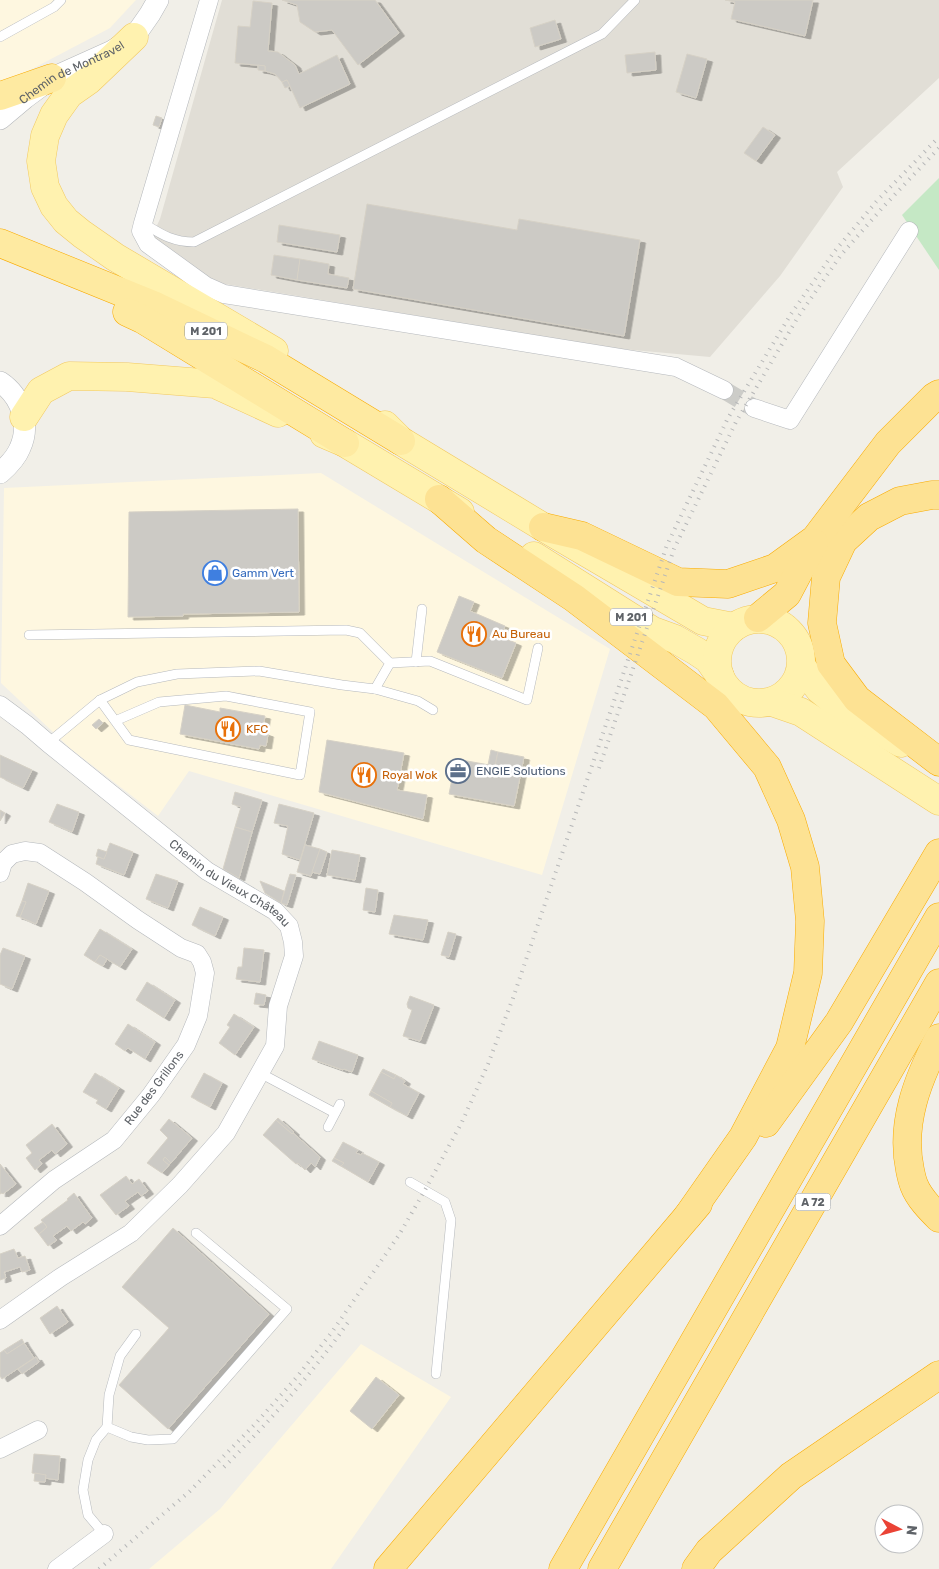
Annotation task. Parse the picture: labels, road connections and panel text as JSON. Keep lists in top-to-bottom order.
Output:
{
  "streets": {
    "highway": ["M 201", "A 72"],
    "street": ["Chemin de Montravel", "Chemin du Vieux Château", "Rue des Grillons"]
  },
  "places": {
    "shop": ["Gamm Vert"],
    "restaurant": ["Au Bureau", "KFC", "Royal Wok"],
    "office": ["ENGIE Solutions"]
  },
  "north": "right"
}
